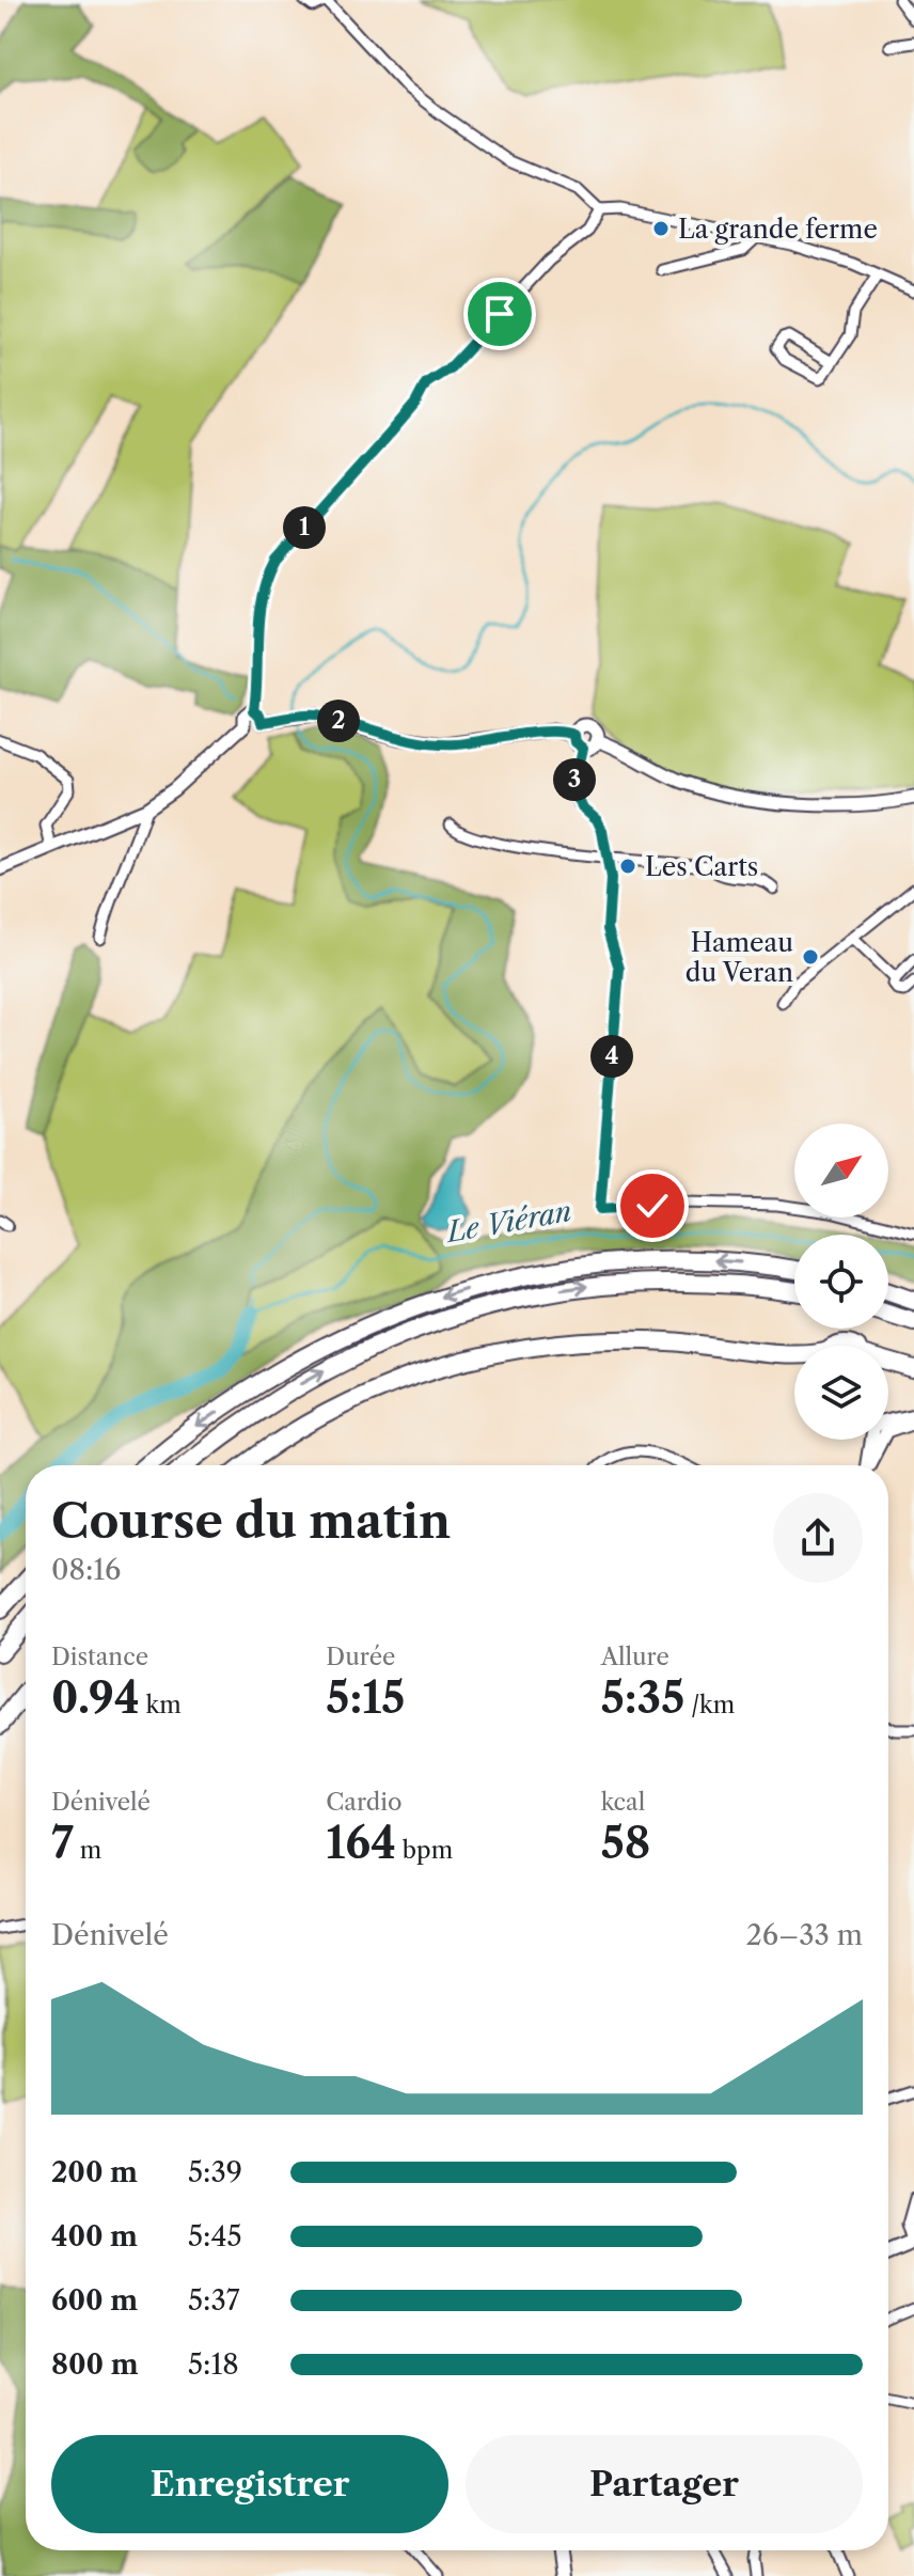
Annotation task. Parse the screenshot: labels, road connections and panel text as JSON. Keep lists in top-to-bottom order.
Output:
{
  "water": ["Le Viéran"],
  "places": ["La grande ferme", "Les Carts", "Hameau du Veran"],
  "north": "top right",
  "page": {
    "pins": [
      "1",
      "2",
      "3",
      "4"
    ],
    "heading": ["Course du matin", "08:16"],
    "stats": [
      ["Distance", "0.94 km"],
      ["Durée", "5:15"],
      ["Allure", "5:35 /km"],
      ["Dénivelé", "7 m"],
      ["Cardio", "164 bpm"],
      ["kcal", "58"]
    ],
    "chart": ["Dénivelé", "26–33 m"],
    "list": [
      {
        "name": "200 m",
        "note": "5:39"
      },
      {
        "name": "400 m",
        "note": "5:45"
      },
      {
        "name": "600 m",
        "note": "5:37"
      },
      {
        "name": "800 m",
        "note": "5:18"
      }
    ],
    "buttons": ["Enregistrer", "Partager"]
  }
}
